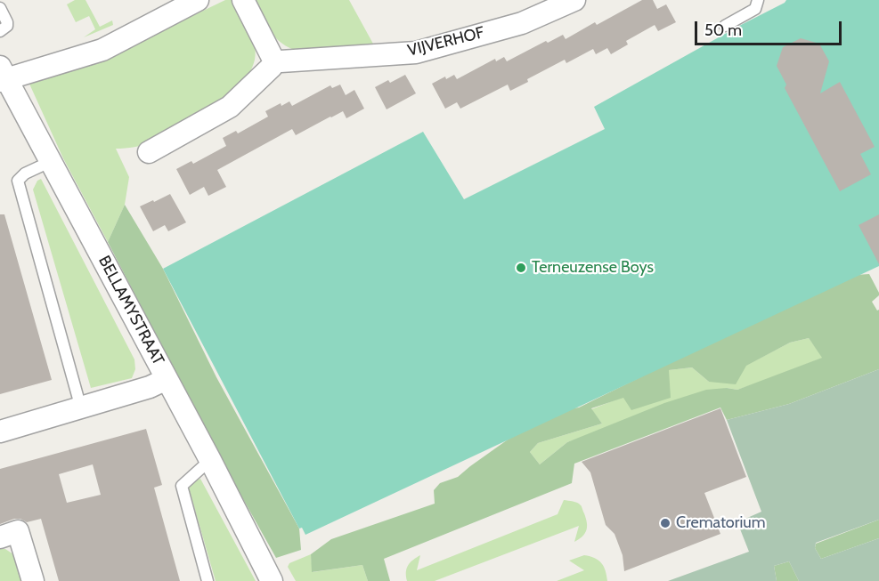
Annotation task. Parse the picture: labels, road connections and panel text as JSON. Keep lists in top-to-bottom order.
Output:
{
  "streets": {
    "street": ["VIJVERHOF", "BELLAMYSTRAAT"]
  },
  "places": ["Terneuzense Boys", "Crematorium"],
  "scale_bar": "50 m"
}
